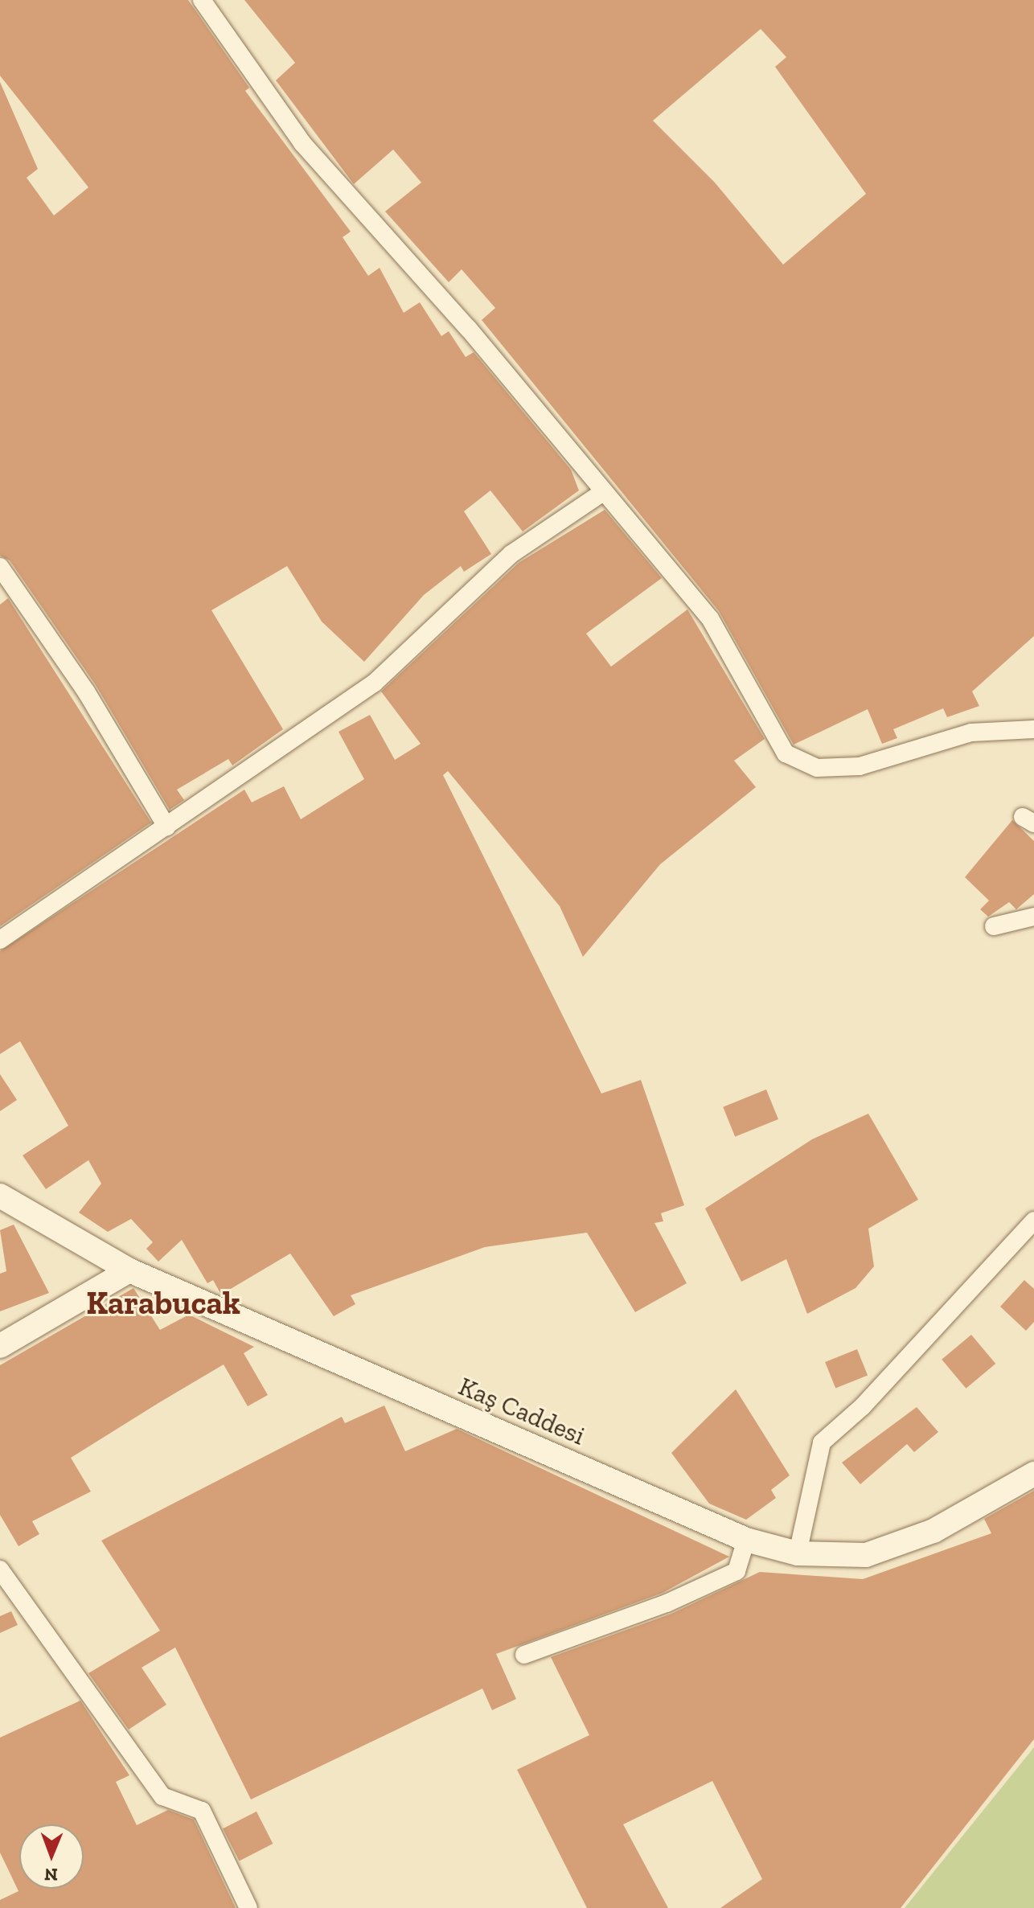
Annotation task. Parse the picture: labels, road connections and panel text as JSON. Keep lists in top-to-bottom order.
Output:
{
  "streets": {
    "street": ["Kaş Caddesi"]
  },
  "districts": ["Karabucak"],
  "north": "bottom"
}
